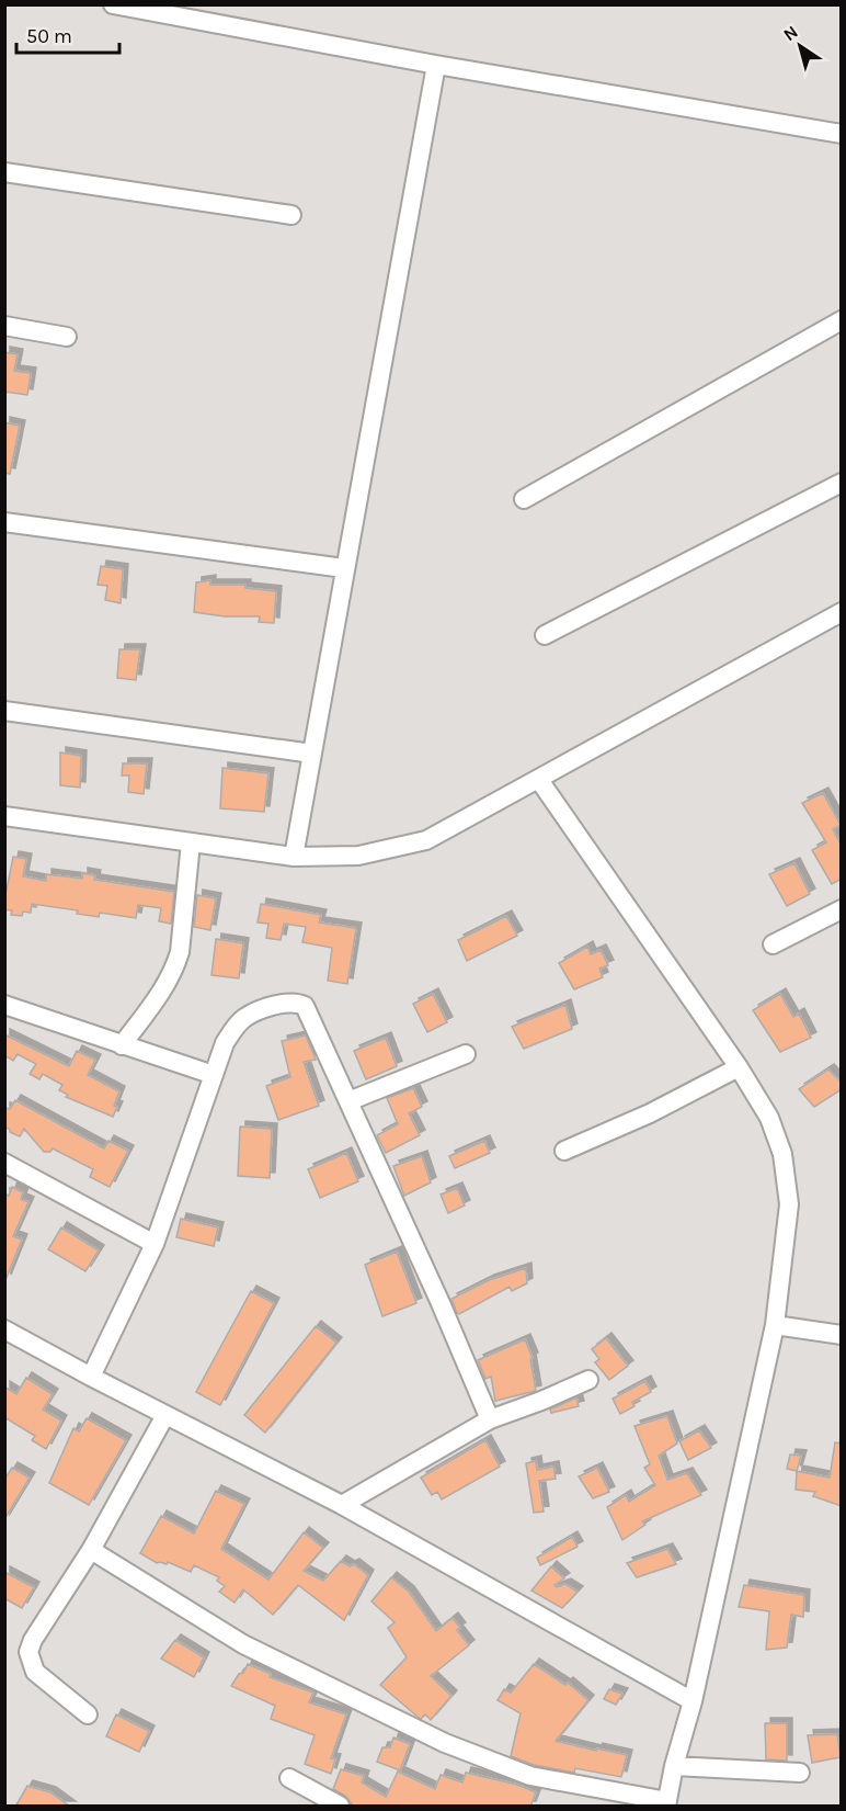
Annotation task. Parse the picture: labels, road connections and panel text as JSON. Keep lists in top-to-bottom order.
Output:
{
  "scale_bar": "50 m",
  "north": "top left"
}
